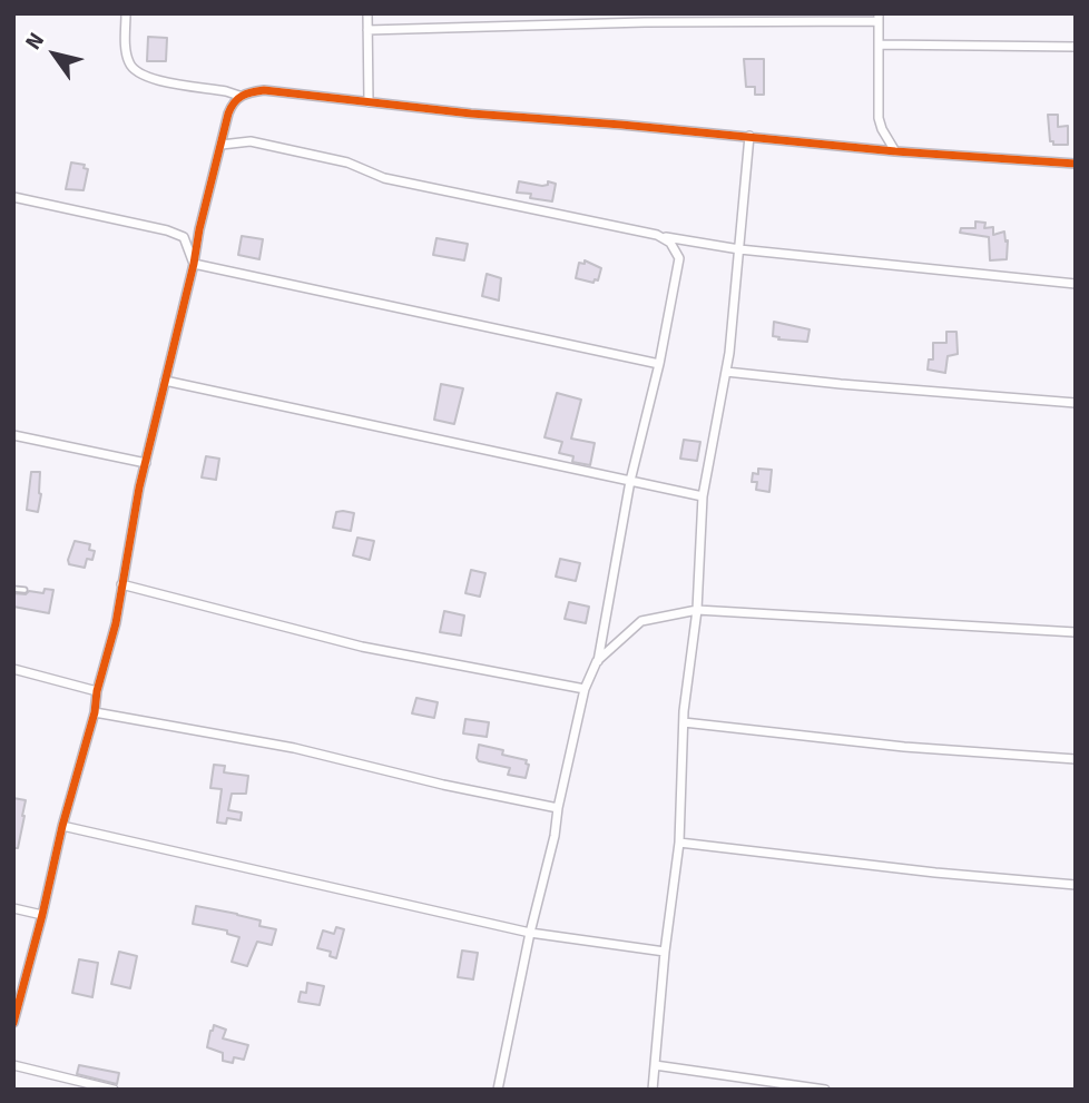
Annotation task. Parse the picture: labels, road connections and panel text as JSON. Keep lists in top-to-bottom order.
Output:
{
  "north": "top left"
}
